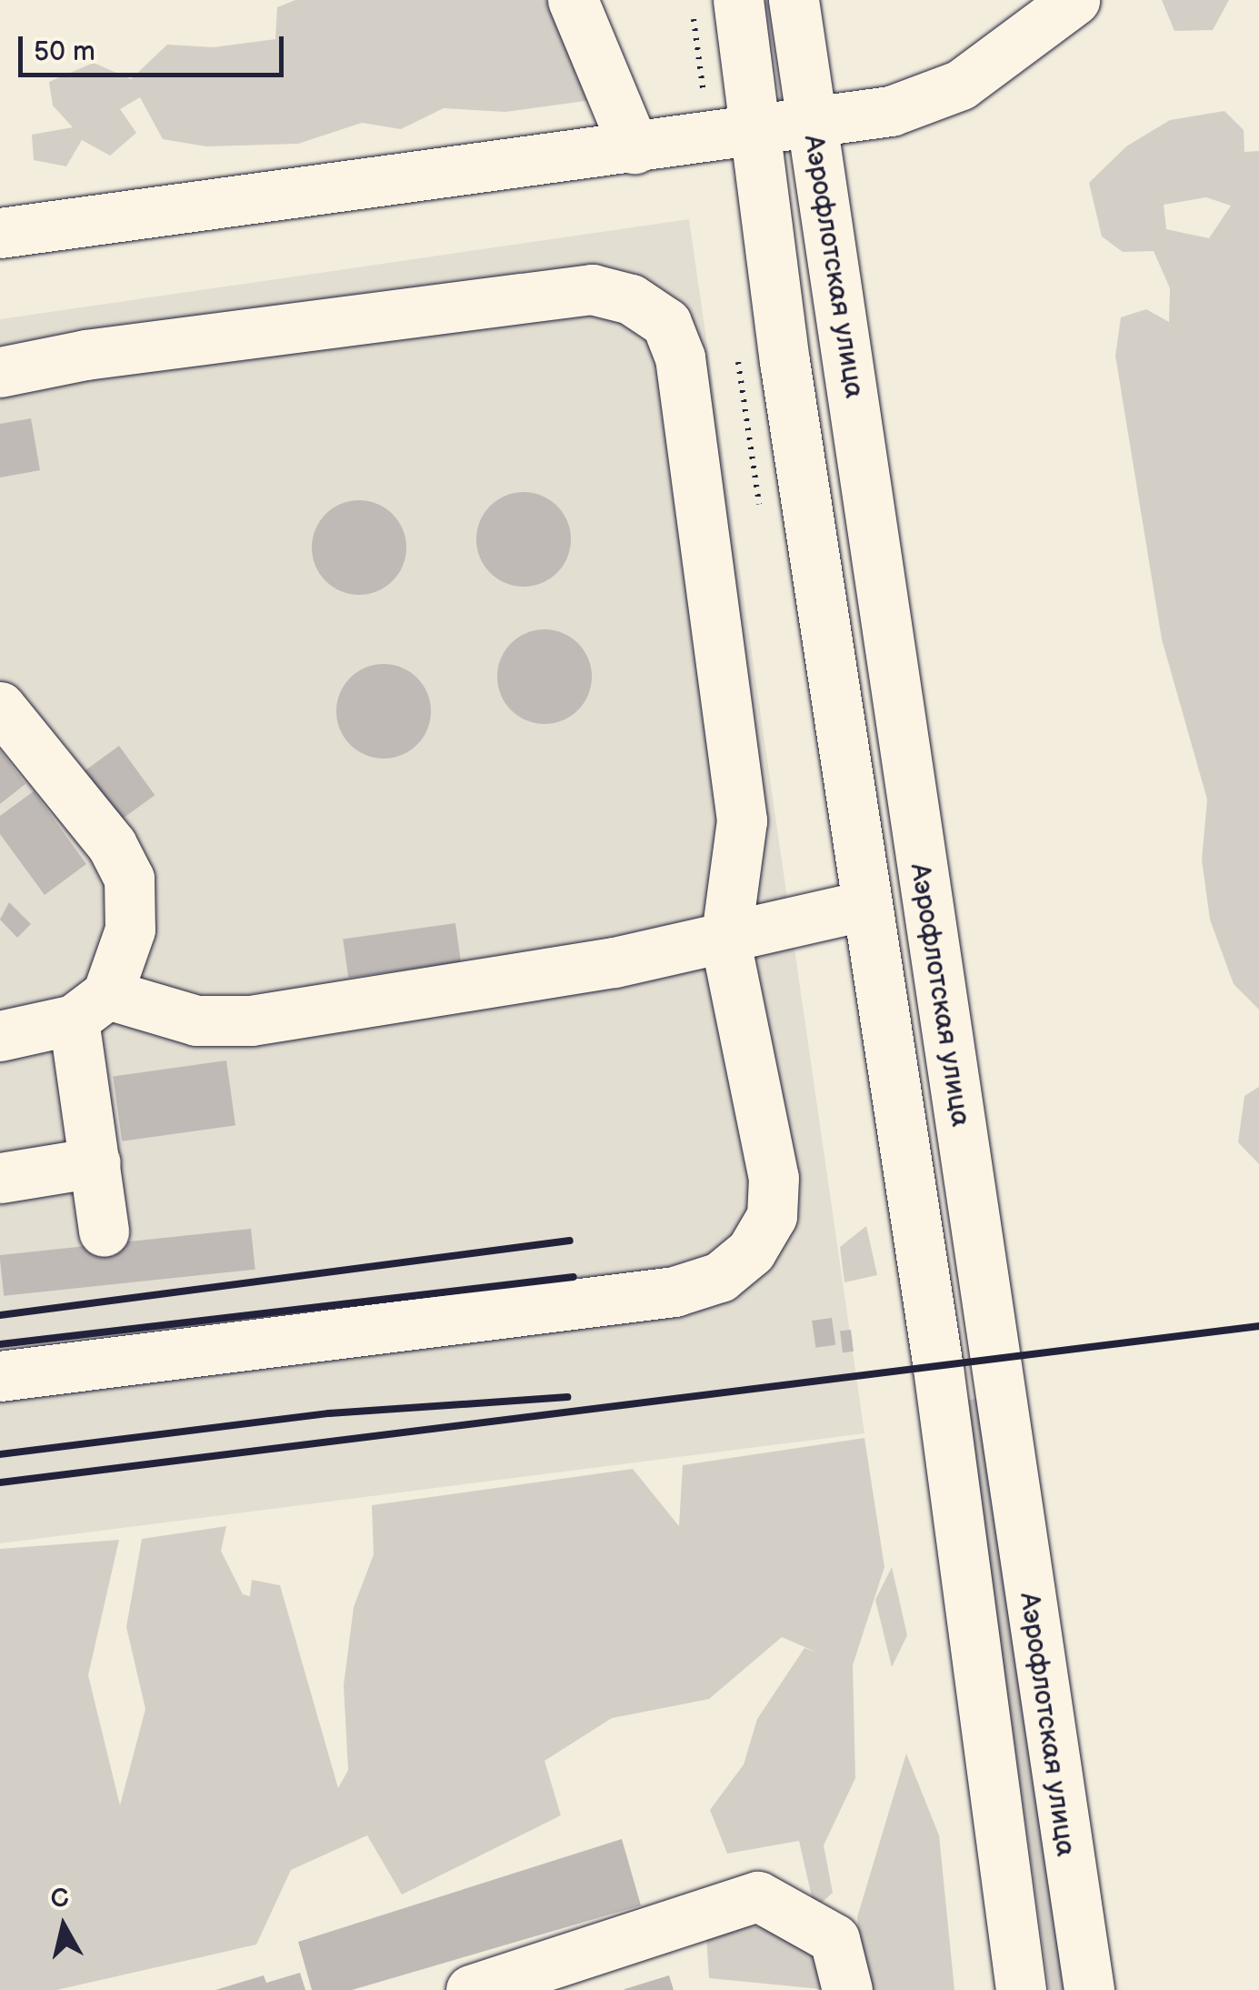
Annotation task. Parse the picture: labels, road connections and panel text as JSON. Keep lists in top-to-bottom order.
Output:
{
  "streets": {
    "main road": ["Аэрофлотская улица"]
  },
  "scale_bar": "50 m",
  "north": "top"
}
